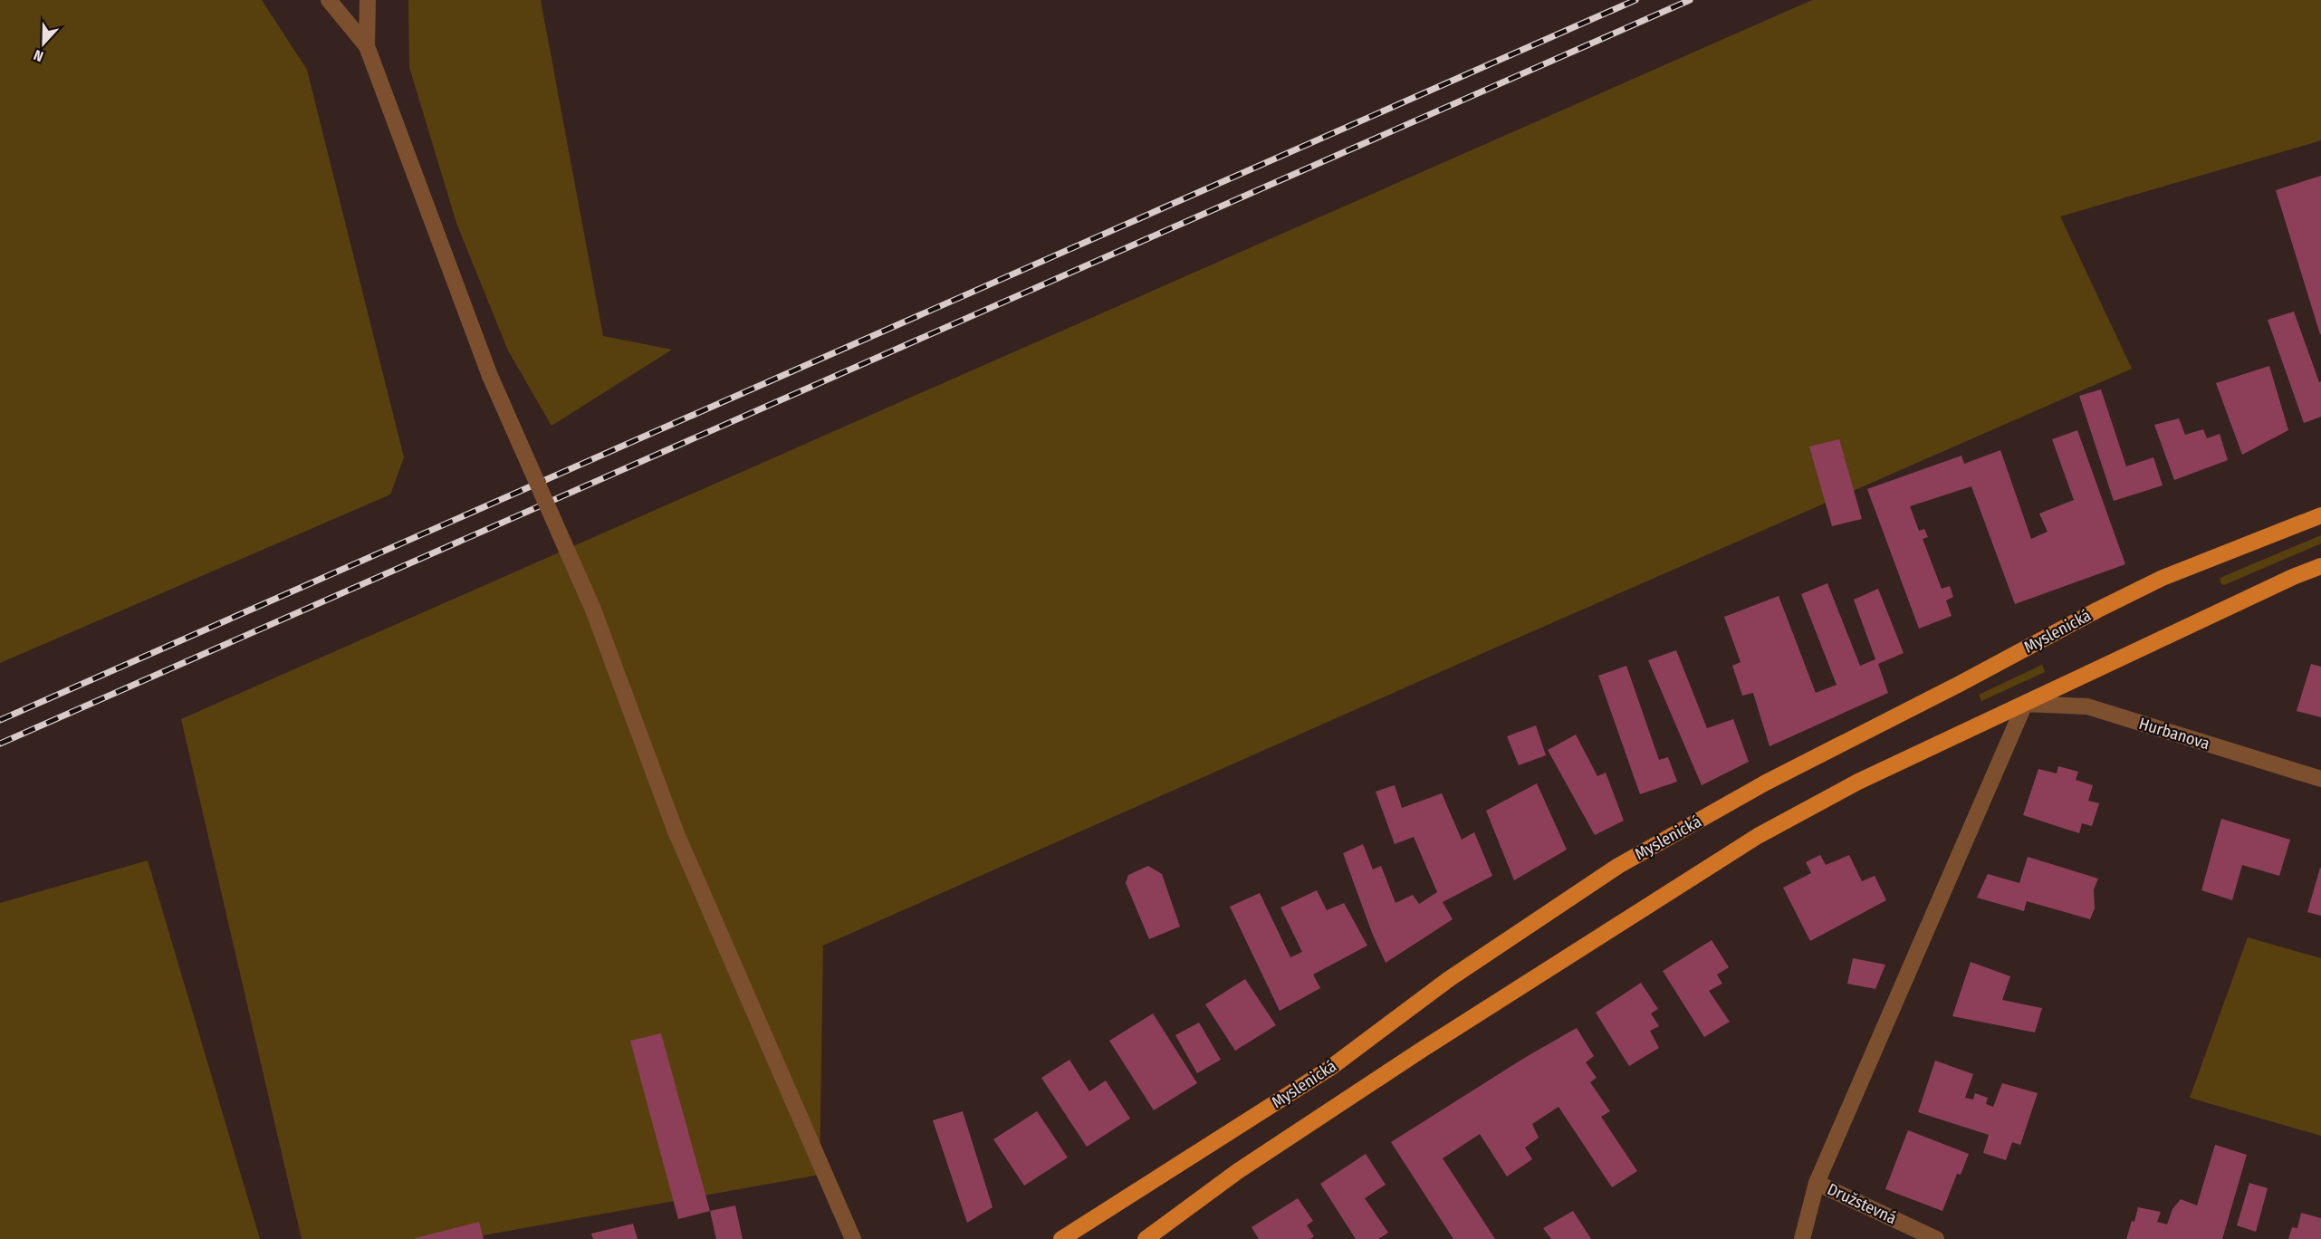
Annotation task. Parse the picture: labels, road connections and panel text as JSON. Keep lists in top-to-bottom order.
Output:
{
  "streets": {
    "main road": ["Myslenická"],
    "street": ["Hurbanova", "Družstevná"]
  },
  "north": "bottom"
}
